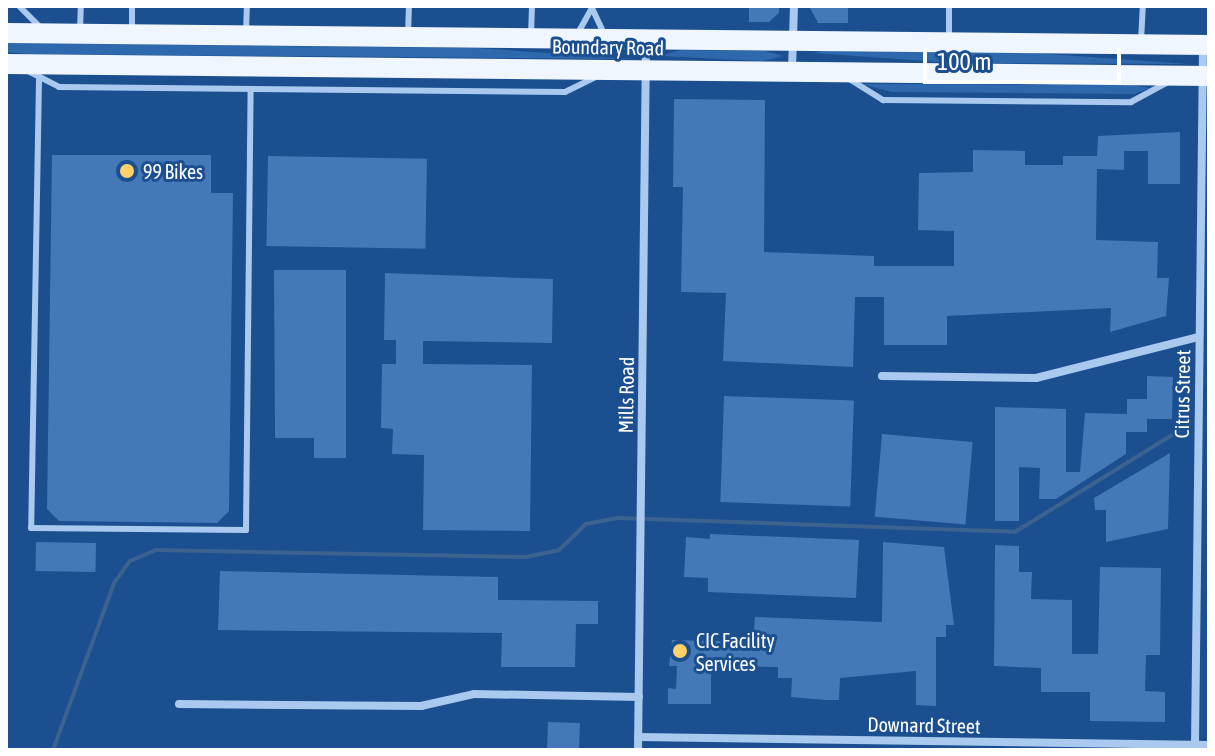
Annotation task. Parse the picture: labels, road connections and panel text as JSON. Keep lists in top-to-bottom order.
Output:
{
  "streets": {
    "main road": ["Boundary Road"],
    "street": ["Citrus Street", "Mills Road", "Downard Street"]
  },
  "crossings": [
    ["Boundary Road", "Citrus Street"],
    ["Boundary Road", "Mills Road"],
    ["Citrus Street", "Downard Street"],
    ["Mills Road", "Downard Street"]
  ],
  "places": ["99 Bikes", "CIC Facility Services"],
  "scale_bar": "100 m"
}
